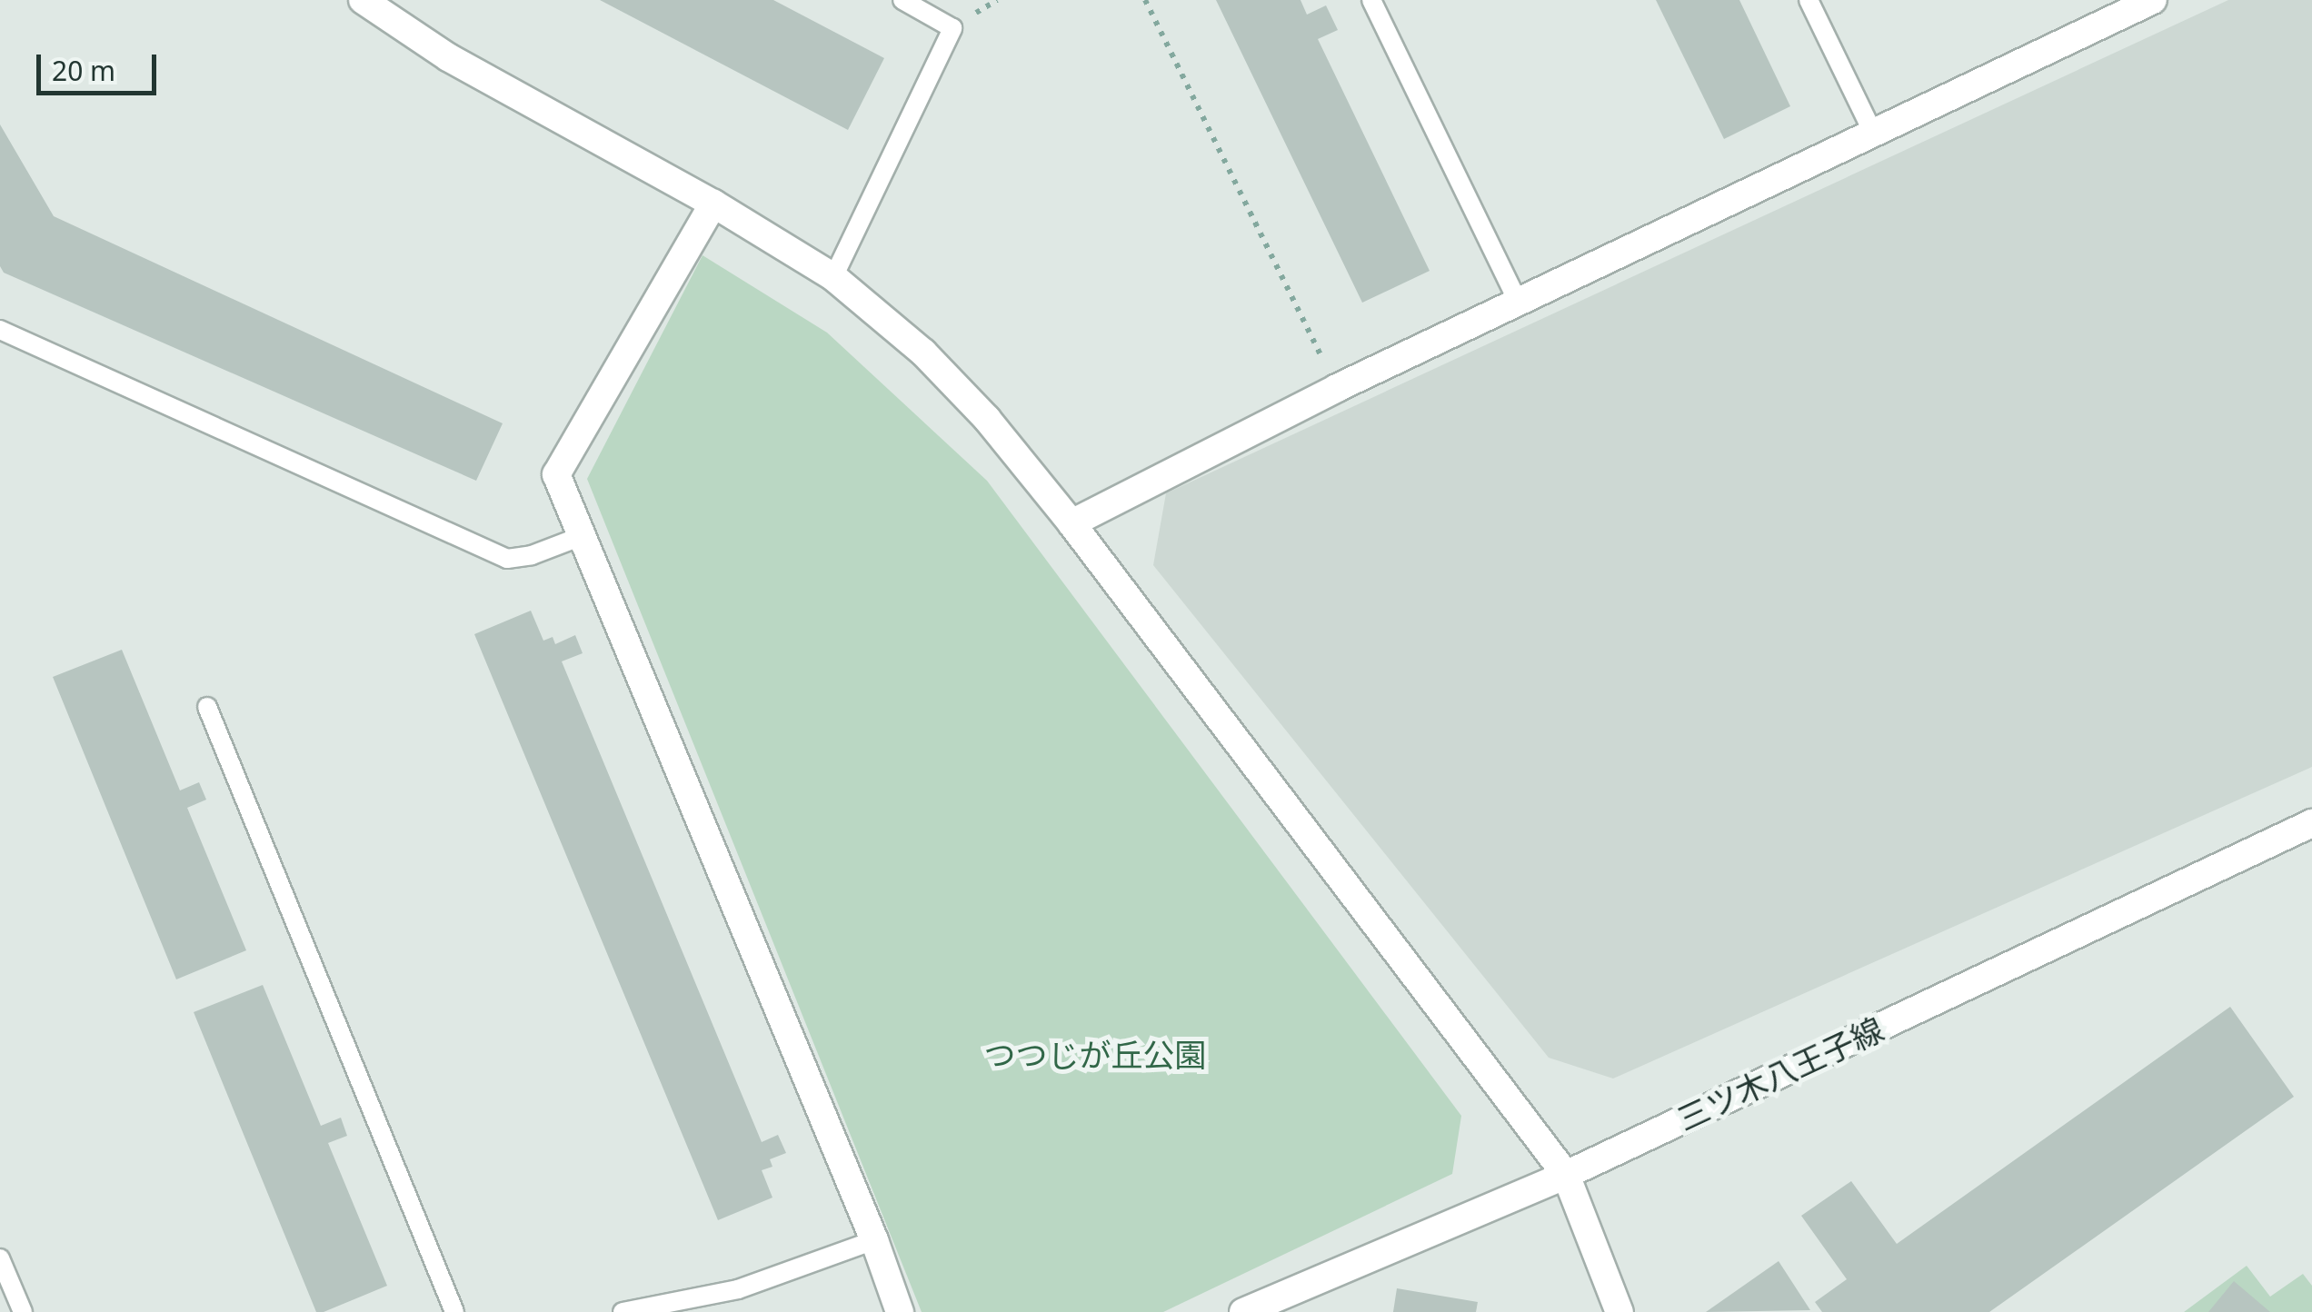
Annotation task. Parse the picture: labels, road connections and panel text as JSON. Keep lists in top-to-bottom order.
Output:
{
  "streets": {
    "street": ["三ツ木八王子線"]
  },
  "parks": ["つつじが丘公園"],
  "scale_bar": "20 m"
}
